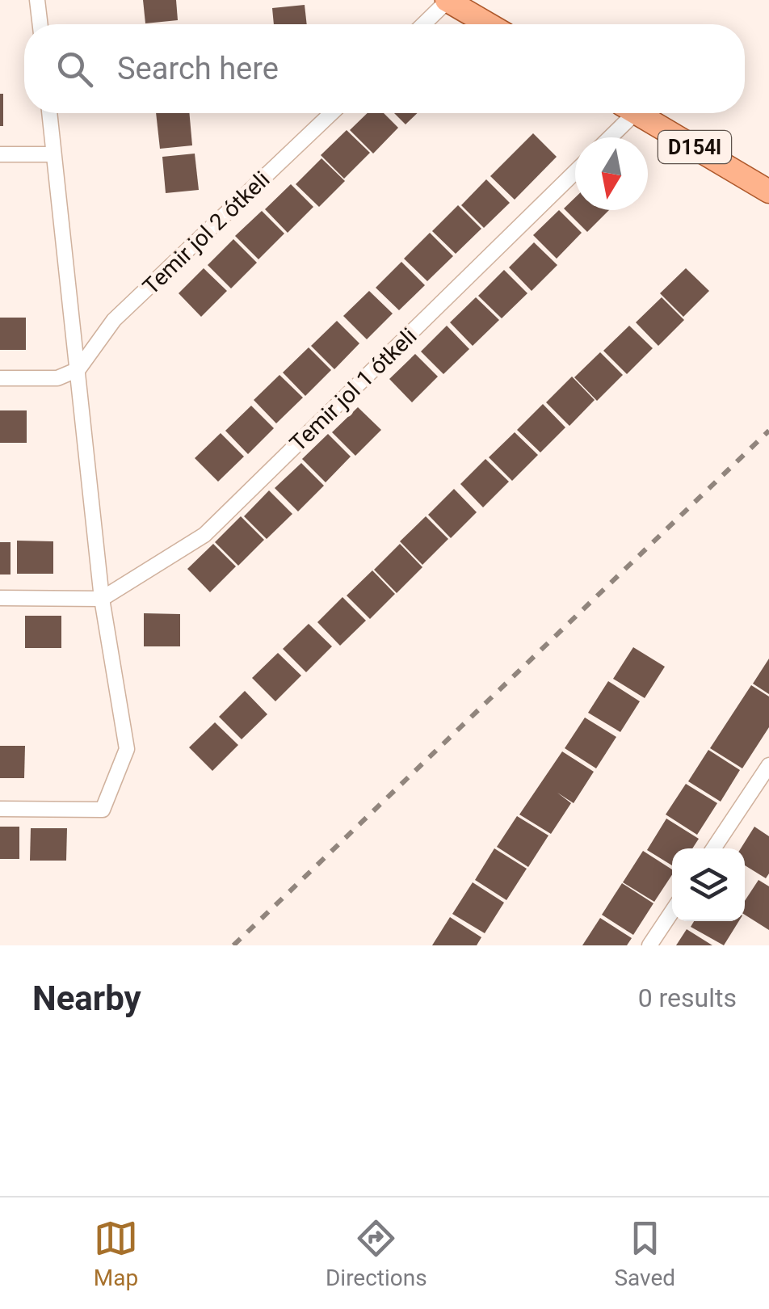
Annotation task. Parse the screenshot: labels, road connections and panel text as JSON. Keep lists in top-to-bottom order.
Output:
{
  "streets": {
    "main road": ["D154l"],
    "street": ["Temir jol 2 ótkeli", "Temir jol 1 ótkeli"]
  },
  "north": "bottom",
  "page": {
    "search": "Search here",
    "heading": ["Nearby", "0 results"],
    "nav": ["Map", "Directions", "Saved"]
  }
}
